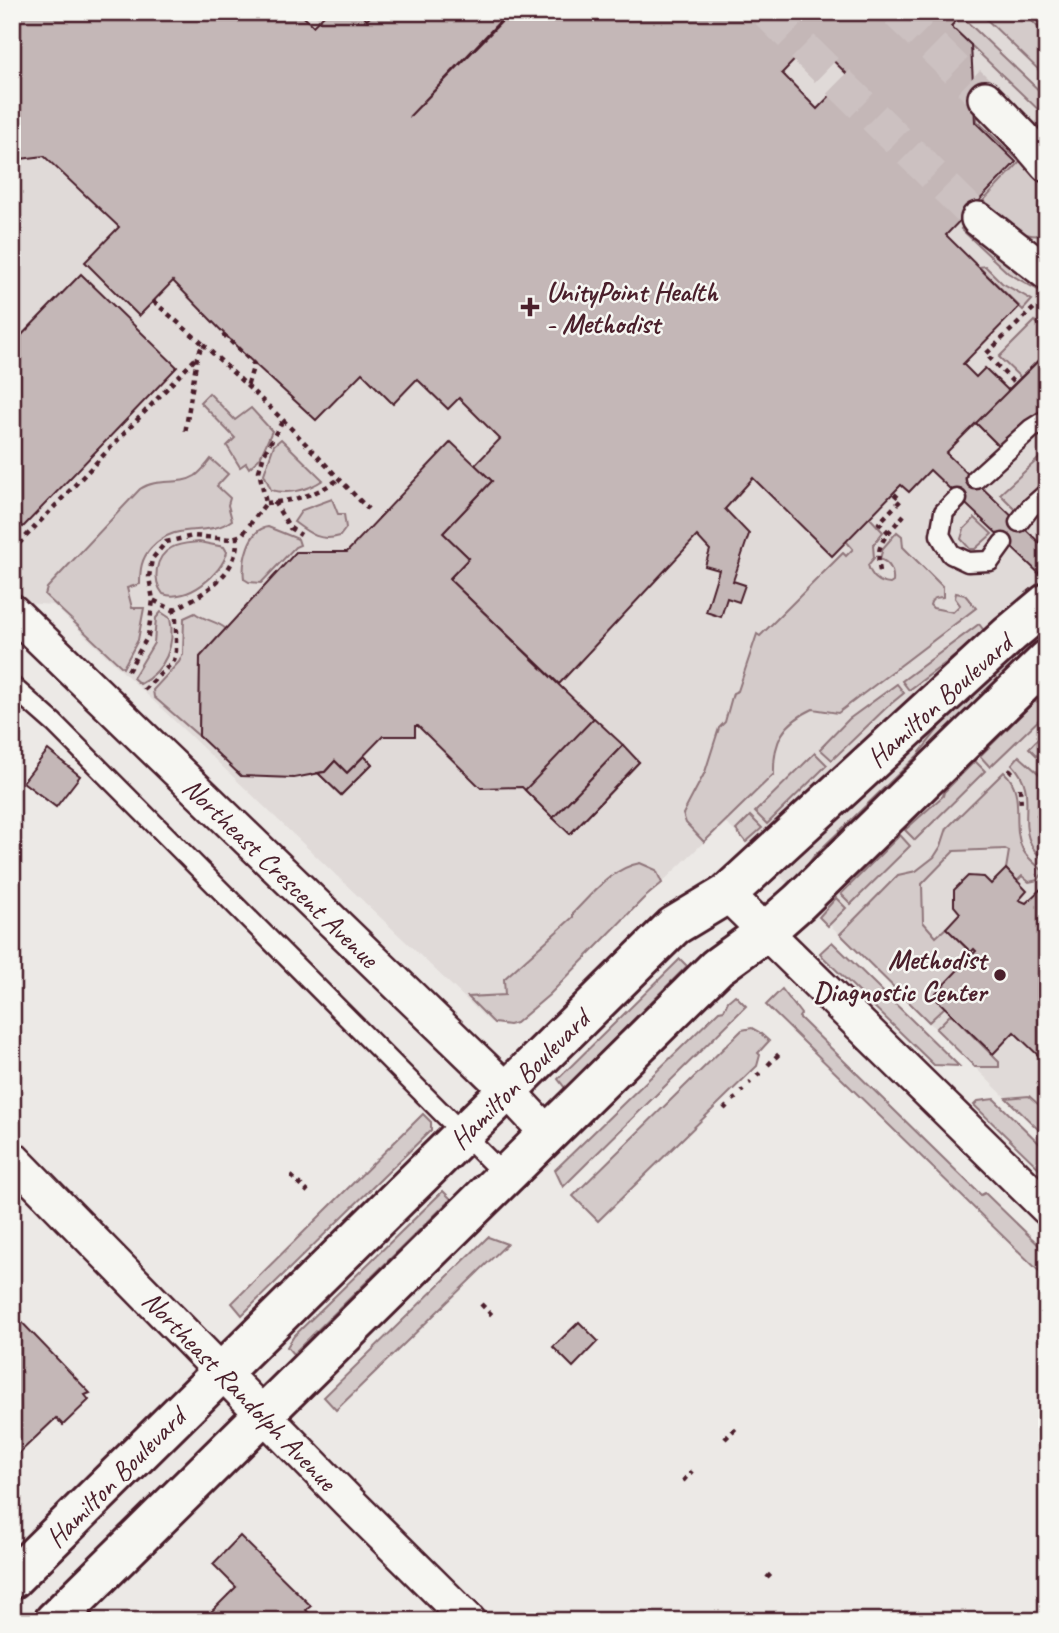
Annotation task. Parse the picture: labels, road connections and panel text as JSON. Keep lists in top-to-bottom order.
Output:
{
  "streets": {
    "street": ["Hamilton Boulevard", "Northeast Crescent Avenue", "Northeast Randolph Avenue"]
  },
  "crossings": [
    ["Hamilton Boulevard", "Northeast Crescent Avenue"],
    ["Hamilton Boulevard", "Northeast Randolph Avenue"]
  ],
  "places": {
    "health": ["UnityPoint Health - Methodist"],
    "other": ["Methodist Diagnostic Center"]
  }
}
